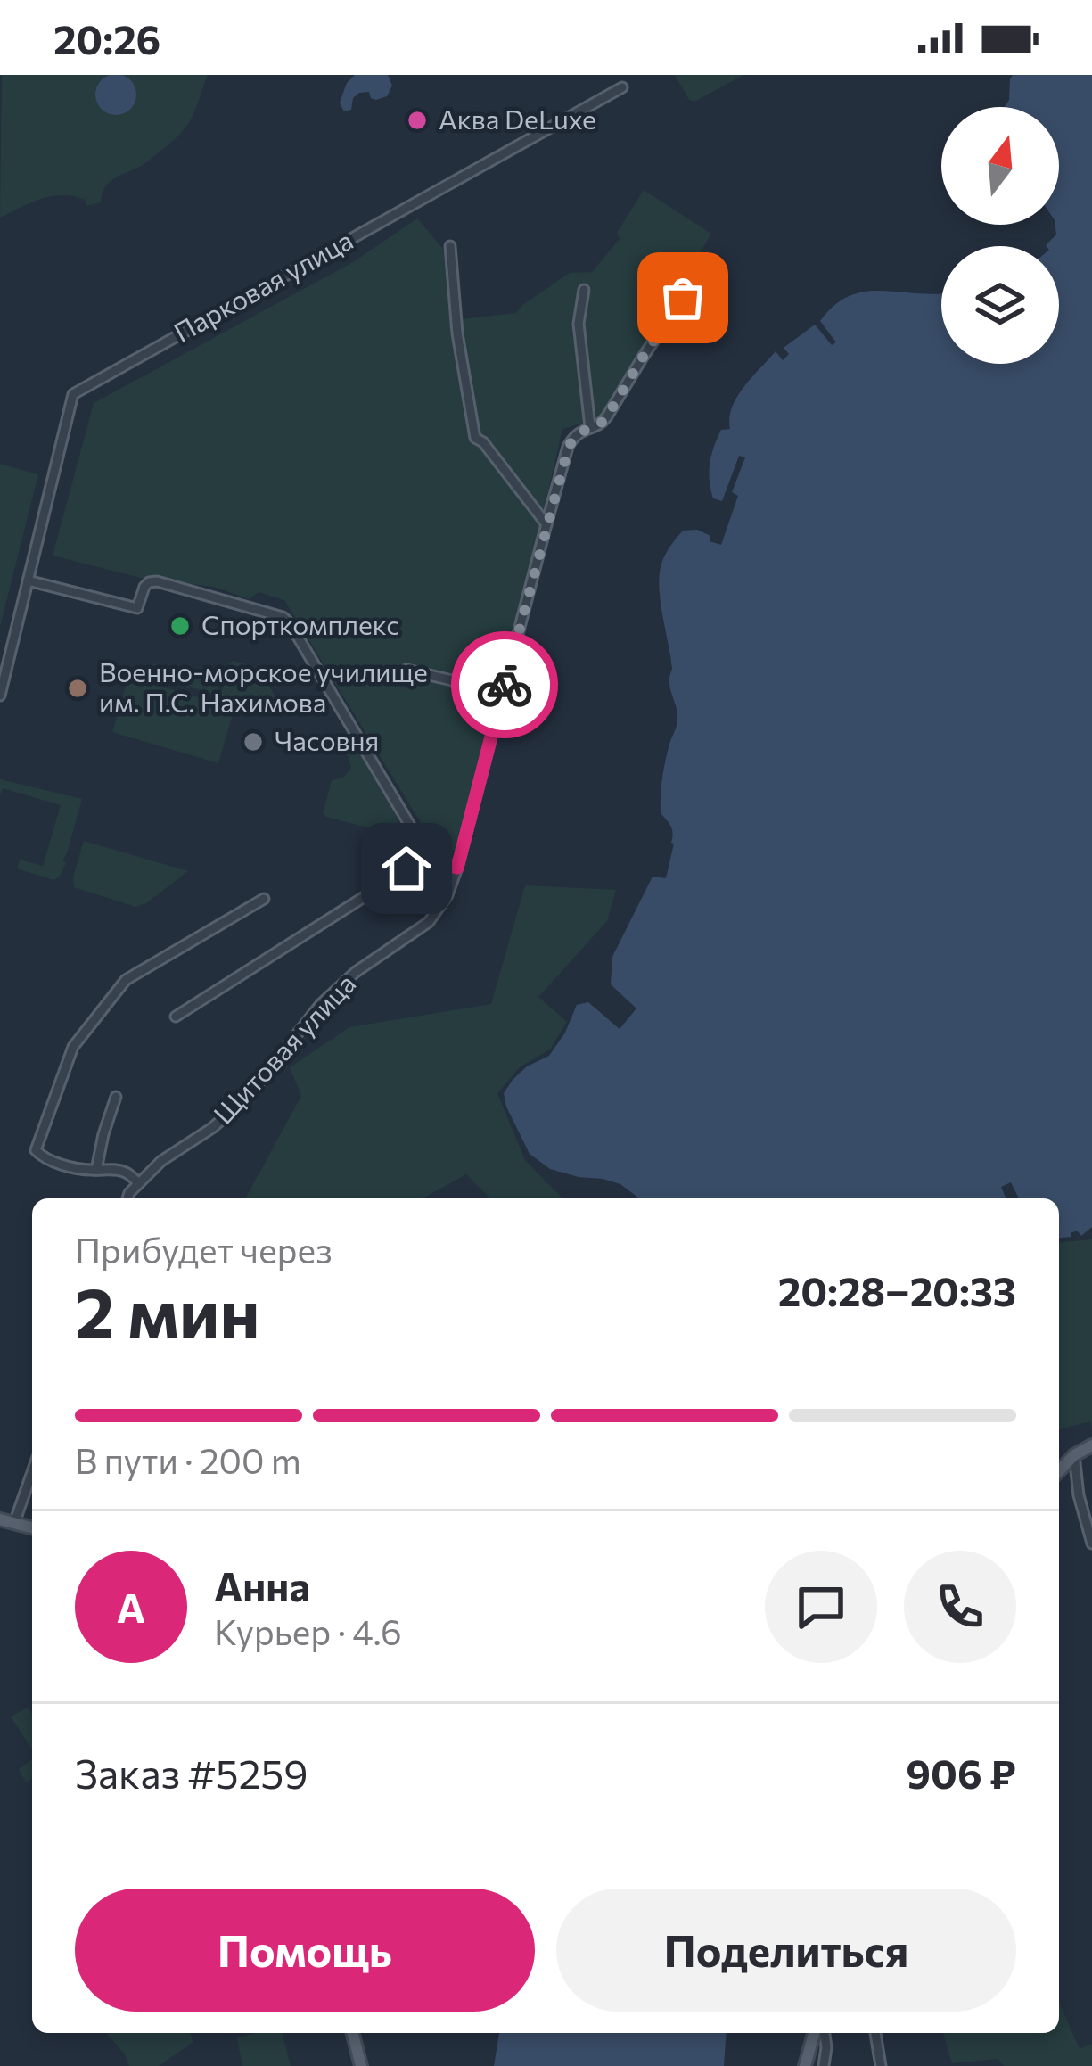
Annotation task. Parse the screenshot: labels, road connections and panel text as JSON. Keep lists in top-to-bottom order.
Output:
{
  "streets": {
    "street": ["Парковая улица", "Щитовая улица"]
  },
  "places": [
    "Аква DeLuxe",
    "Спорткомплекс",
    "Военно-морское училище им. П.С. Нахимова",
    "Часовня"
  ],
  "north": "top",
  "page": {
    "status": "20:26",
    "heading": ["2 мин", "Прибудет через", "20:28–20:33"],
    "panel": [
      "Анна",
      "Курьер · 4.6",
      "Заказ #5259",
      "906 ₽"
    ],
    "bar": "В пути · 200 m",
    "round": "А",
    "buttons": ["Помощь", "Поделиться"]
  }
}
